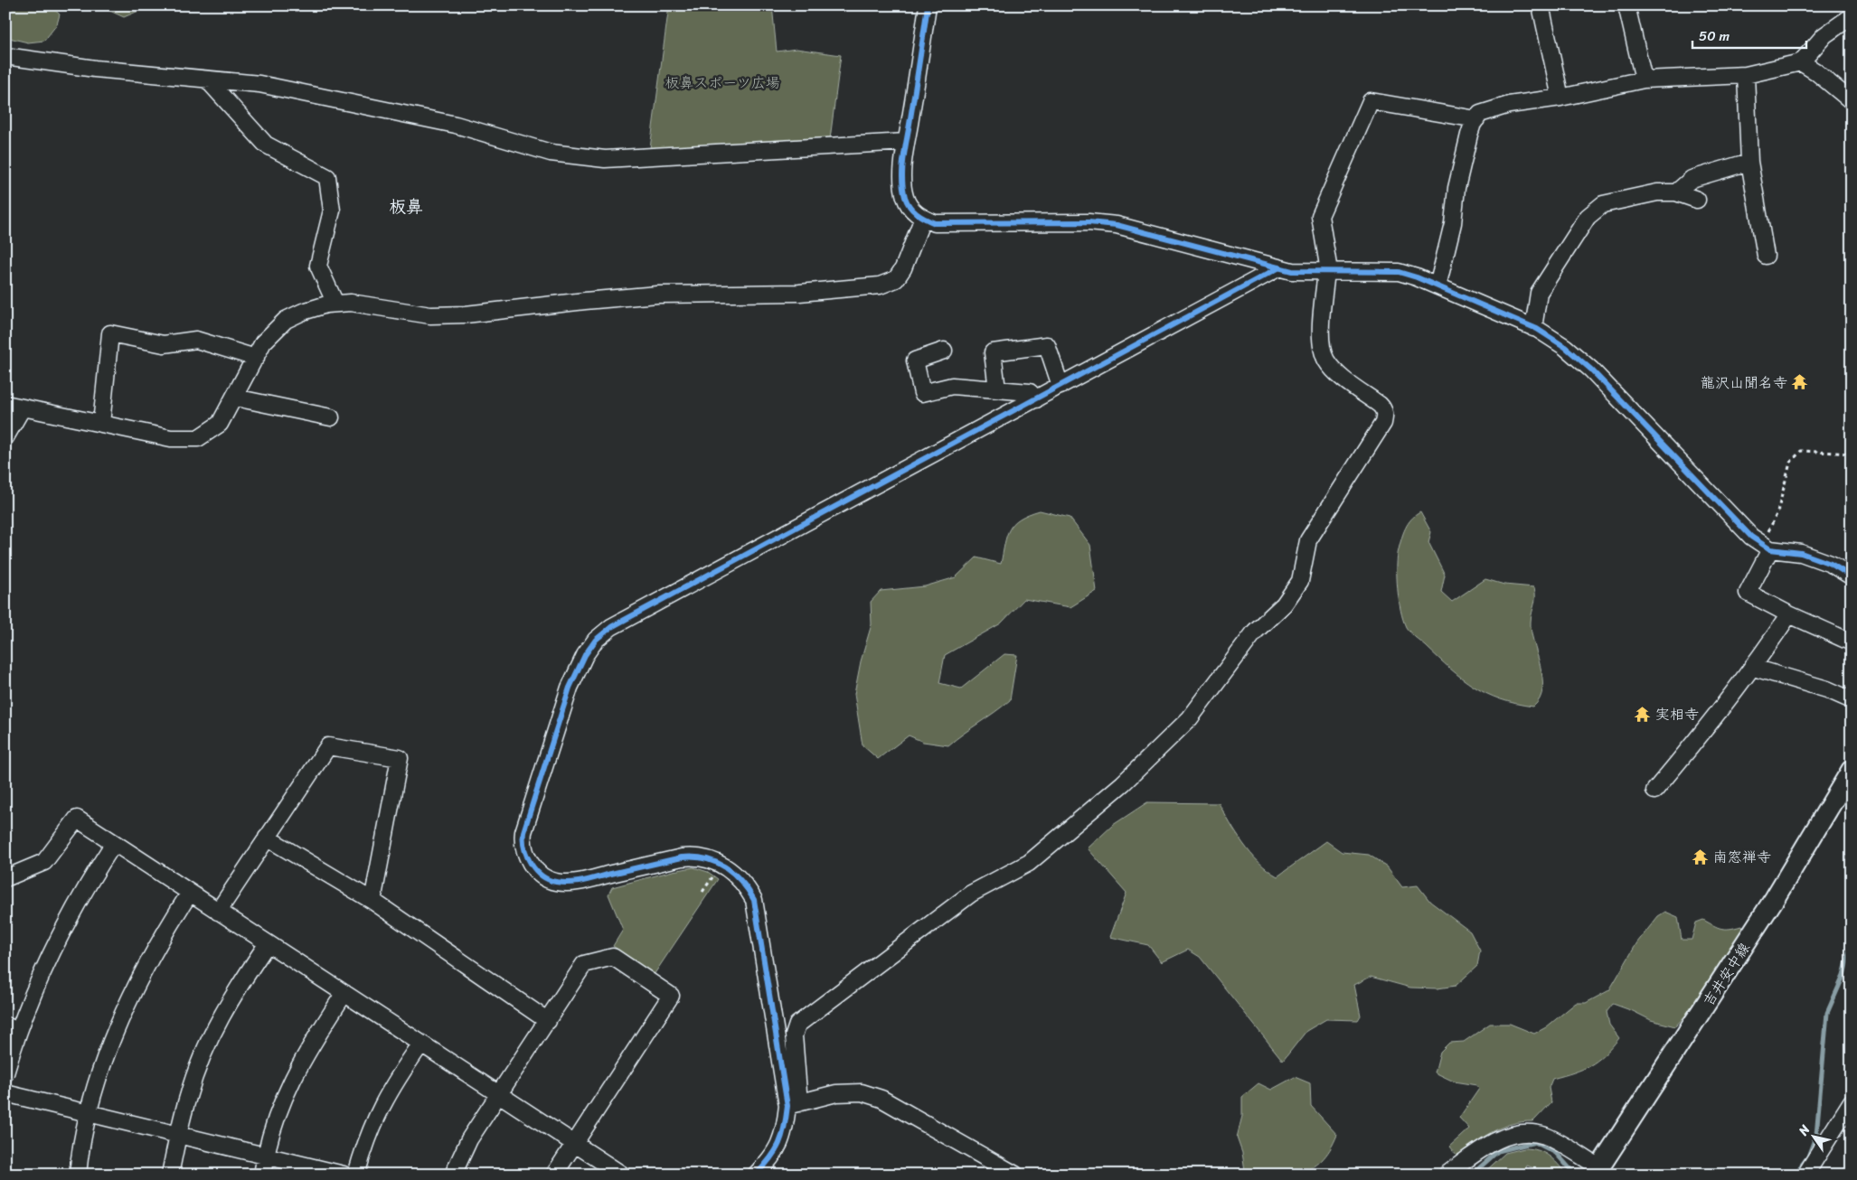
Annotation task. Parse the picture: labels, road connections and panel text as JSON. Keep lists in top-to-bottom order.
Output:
{
  "streets": {
    "main road": ["吉井安中線"]
  },
  "districts": ["板鼻"],
  "parks": ["板鼻スポーツ広場"],
  "places": {
    "temple": ["龍沢山聞名寺", "実相寺", "南窓禅寺"]
  },
  "scale_bar": "50 m",
  "north": "top left"
}
